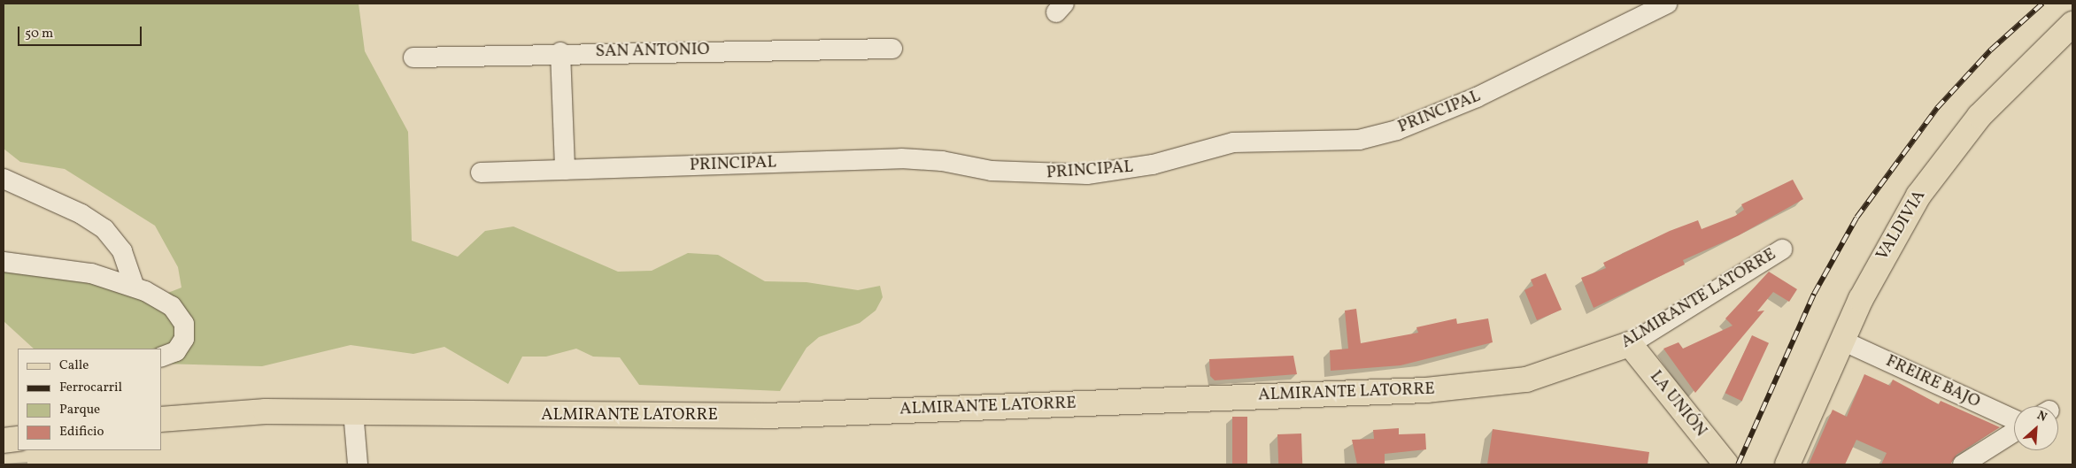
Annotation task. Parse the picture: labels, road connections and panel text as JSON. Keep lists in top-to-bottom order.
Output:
{
  "streets": {
    "main road": ["VALDIVIA", "ALMIRANTE LATORRE", "LA UNIÓN"],
    "street": ["SAN ANTONIO", "PRINCIPAL", "FREIRE BAJO"]
  },
  "crossings": [
    ["VALDIVIA", "FREIRE BAJO"],
    ["ALMIRANTE LATORRE", "LA UNIÓN"]
  ],
  "legend": [
    "Calle",
    "Ferrocarril",
    "Parque",
    "Edificio"
  ],
  "scale_bar": "50 m",
  "north": "top right"
}
